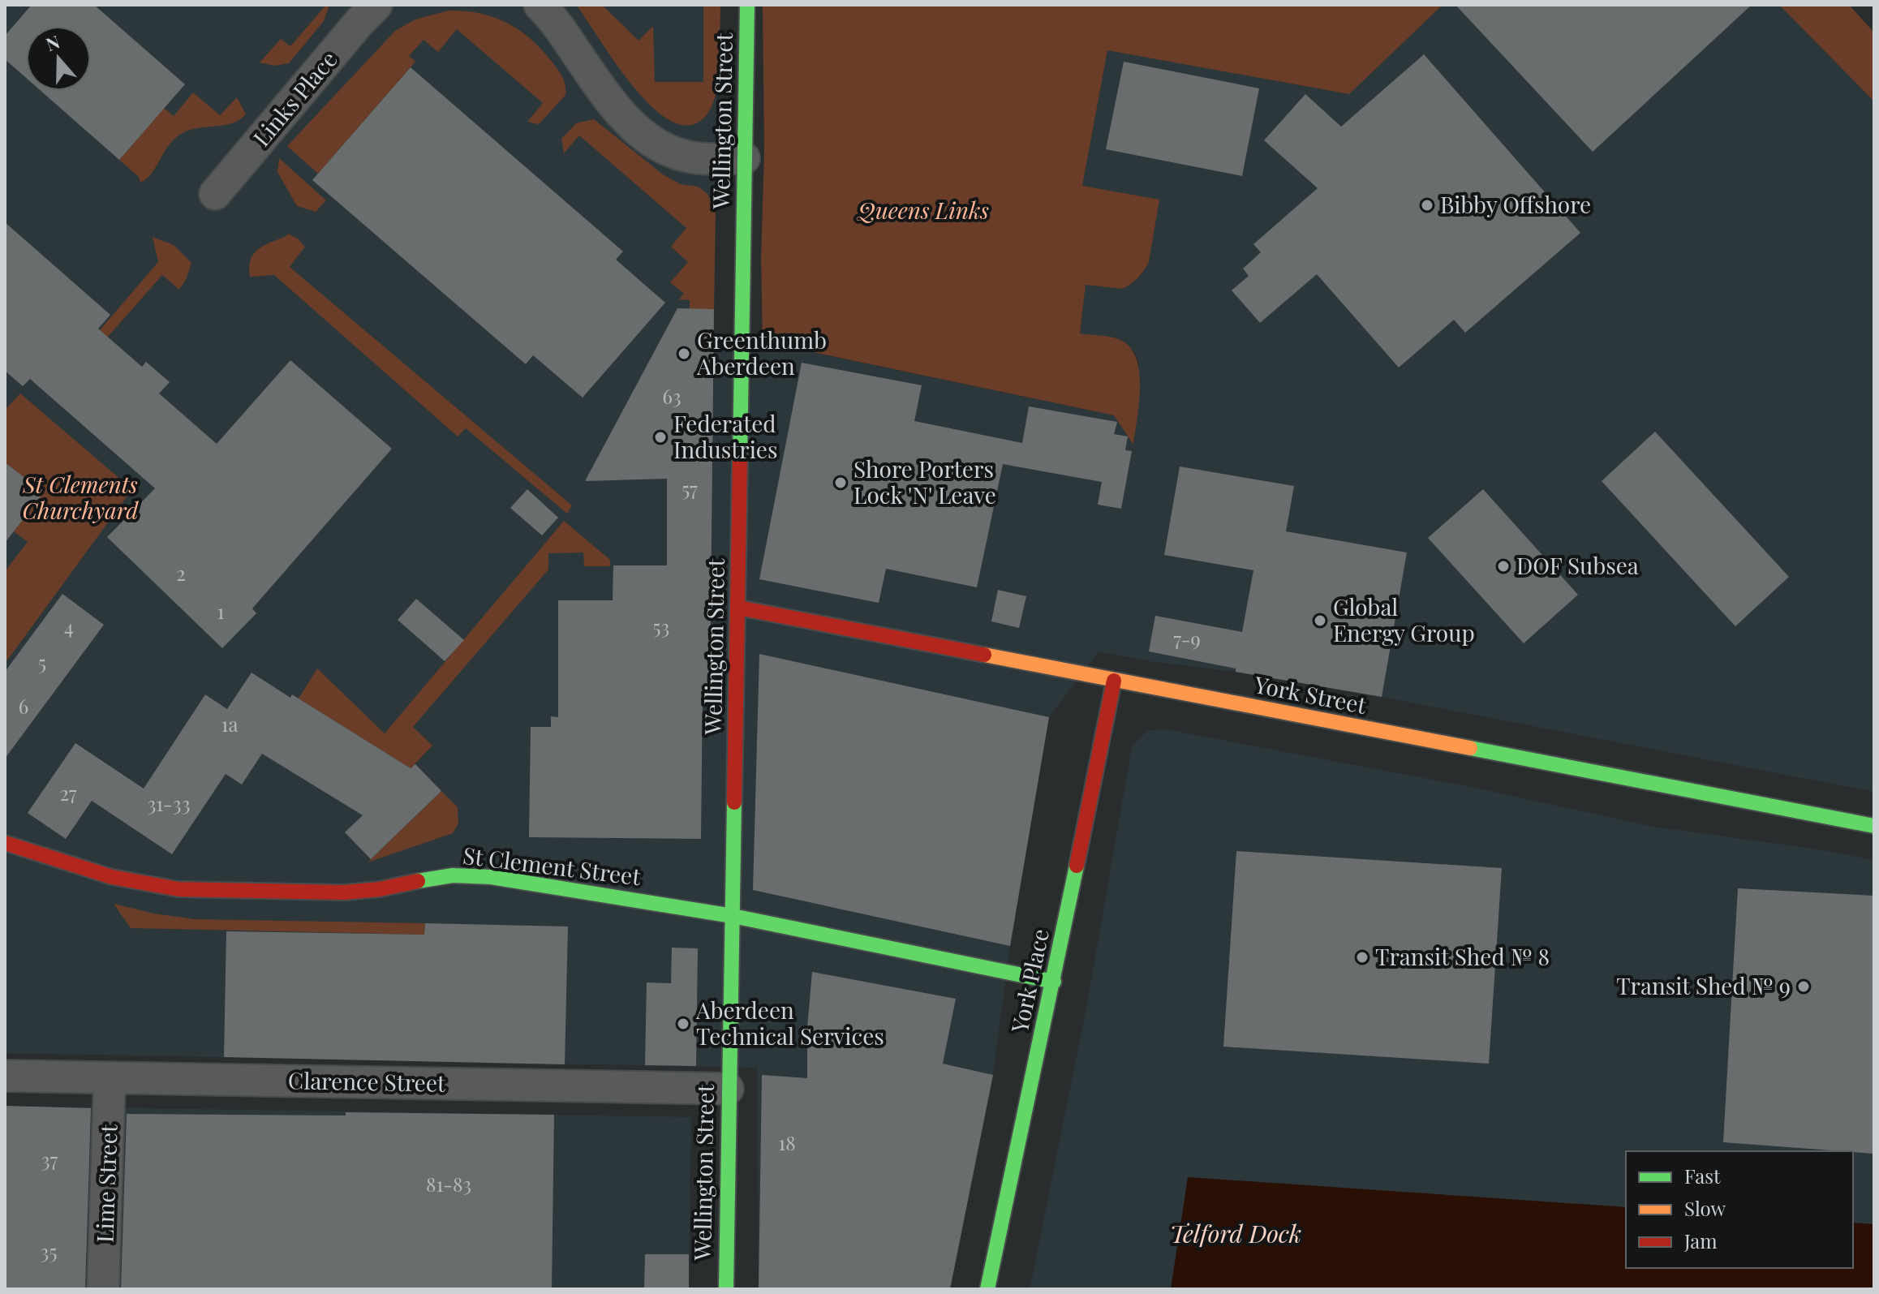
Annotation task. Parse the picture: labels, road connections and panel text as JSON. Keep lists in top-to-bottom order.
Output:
{
  "streets": {
    "street": [
      "Links Place",
      "Wellington Street",
      "York Street",
      "St Clement Street",
      "York Place",
      "Clarence Street",
      "Lime Street"
    ]
  },
  "crossings": [
    ["Wellington Street", "York Street"],
    ["Wellington Street", "St Clement Street"],
    ["Wellington Street", "Clarence Street"],
    ["York Street", "York Place"],
    ["St Clement Street", "York Place"],
    ["Clarence Street", "Lime Street"]
  ],
  "water": ["Telford Dock"],
  "parks": ["Queens Links", "St Clements Churchyard"],
  "places": [
    "Bibby Offshore",
    "Greenthumb Aberdeen",
    "Federated Industries",
    "Shore Porters Lock 'N' Leave",
    "DOF Subsea",
    "Global Energy Group",
    "Transit Shed № 8",
    "Transit Shed № 9",
    "Aberdeen Technical Services"
  ],
  "house_numbers": [
    "63",
    "57",
    "2",
    "1",
    "4",
    "53",
    "7-9",
    "5",
    "6",
    "1a",
    "27",
    "31-33",
    "18",
    "37",
    "81-83",
    "35"
  ],
  "legend": ["Fast", "Slow", "Jam"],
  "north": "top"
}
